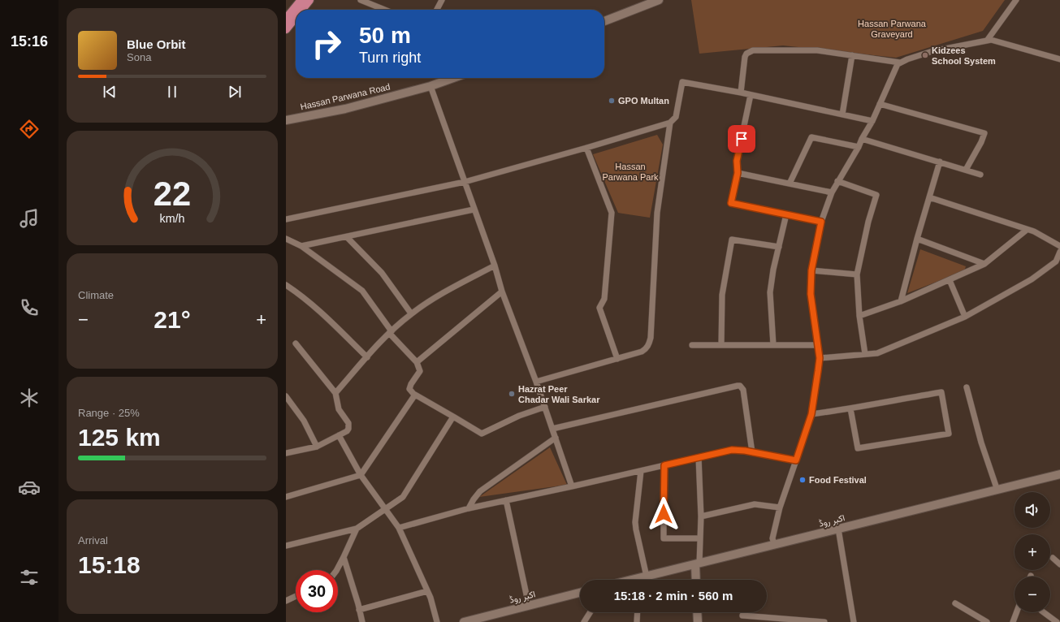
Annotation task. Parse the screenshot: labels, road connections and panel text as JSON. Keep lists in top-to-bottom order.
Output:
{
  "streets": {
    "main road": ["Hassan Parwana Road", "اکبر روڈ"]
  },
  "parks": ["Hassan Parwana Graveyard", "Hassan Parwana Park"],
  "places": [
    "Kidzees School System",
    "GPO Multan",
    "Hazrat Peer Chadar Wali Sarkar",
    "Food Festival"
  ],
  "page": {
    "tabs": "15:16",
    "turn": ["50 m", "Turn right"],
    "song": ["Blue Orbit", "Sona"],
    "tile": [
      "Climate",
      ["Range · 25%", "125 km"],
      ["Arrival", "15:18"]
    ],
    "heat": ["−", "21°", "+"],
    "map_buttons": ["+", "−"],
    "limit": "30",
    "trip": "15:18 · 2 min · 560 m",
    "gauge": ["22", "km/h"]
  }
}
